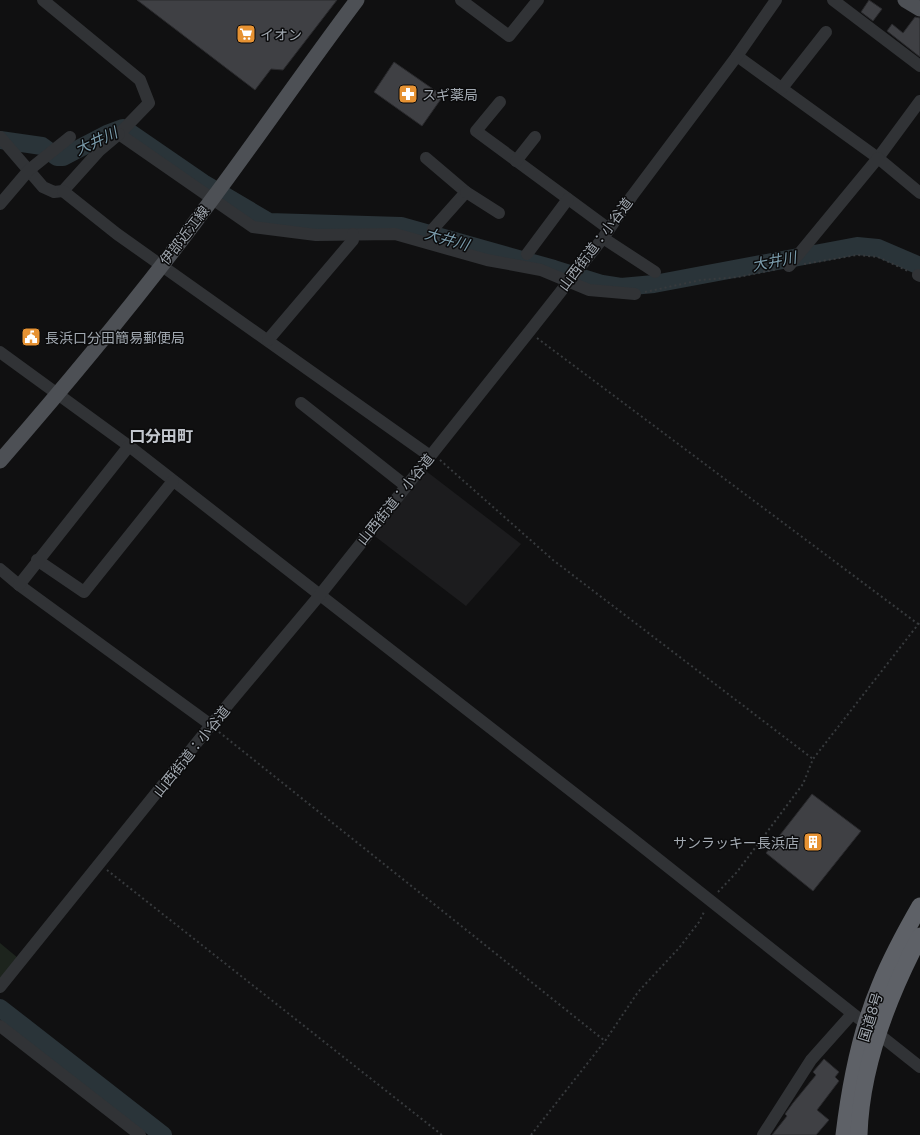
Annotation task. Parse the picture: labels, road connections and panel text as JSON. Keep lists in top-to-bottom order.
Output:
{
  "streets": {
    "highway": ["国道8号"],
    "main road": ["伊部近江線"],
    "street": ["山西街道：小谷道"]
  },
  "districts": ["口分田町"],
  "water": ["大井川"],
  "places": {
    "supermarket": ["イオン"],
    "pharmacy": ["スギ薬局"],
    "public building": ["長浜口分田簡易郵便局"],
    "building": ["サンラッキー長浜店"]
  }
}
